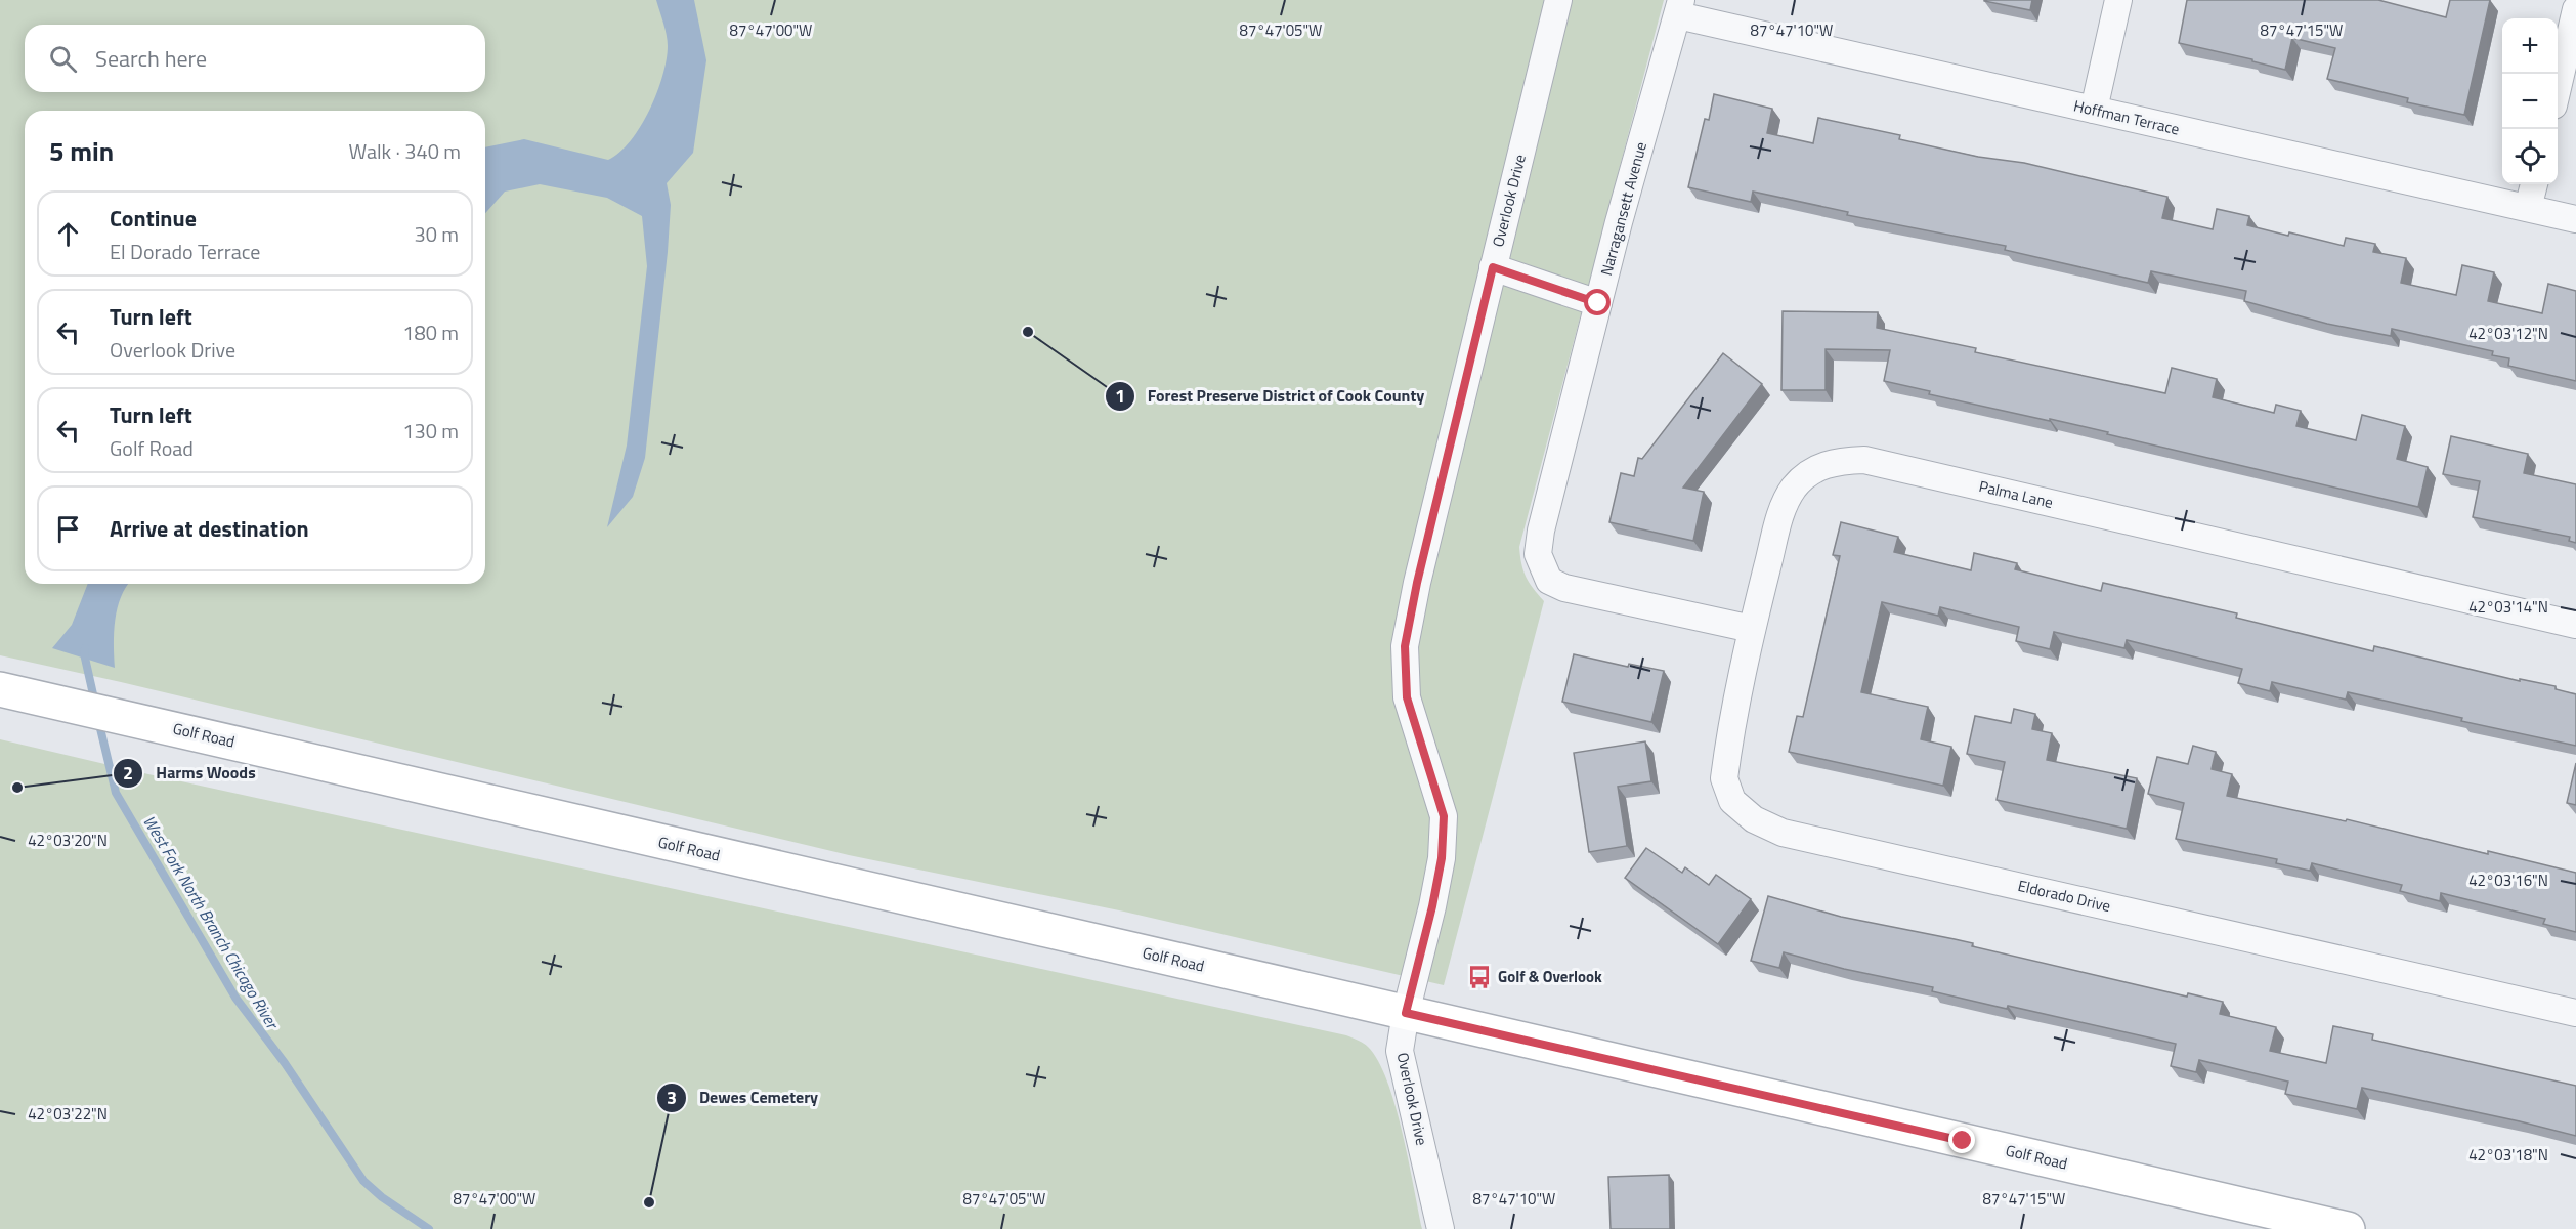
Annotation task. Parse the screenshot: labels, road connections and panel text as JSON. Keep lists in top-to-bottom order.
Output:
{
  "streets": {
    "main road": ["Golf Road"],
    "street": [
      "Hoffman Terrace",
      "Overlook Drive",
      "Narragansett Avenue",
      "Palma Lane",
      "Eldorado Drive"
    ]
  },
  "crossings": [
    ["Hoffman Terrace", "Narragansett Avenue"],
    ["Overlook Drive", "Golf Road"],
    ["Narragansett Avenue", "Palma Lane"],
    ["Narragansett Avenue", "Eldorado Drive"],
    ["Palma Lane", "Eldorado Drive"]
  ],
  "water": ["West Fork North Branch Chicago River"],
  "places": {
    "other": ["Forest Preserve District of Cook County", "Harms Woods", "Dewes Cemetery"],
    "bus stop": ["Golf & Overlook"]
  },
  "page": {
    "map_buttons": ["+", "−"],
    "search": "Search here",
    "heading": ["5 min", "Walk · 340 m"],
    "list": [
      ["Continue", "El Dorado Terrace", "30 m"],
      ["Turn left", "Overlook Drive", "180 m"],
      ["Turn left", "Golf Road", "130 m"],
      "Arrive at destination"
    ]
  },
  "coordinates": [
    "87°47'00\"W",
    "87°47'05\"W",
    "87°47'10\"W",
    "87°47'15\"W",
    "42°03'12\"N",
    "42°03'14\"N",
    "42°03'20\"N",
    "42°03'16\"N",
    "42°03'22\"N",
    "42°03'18\"N"
  ]
}
